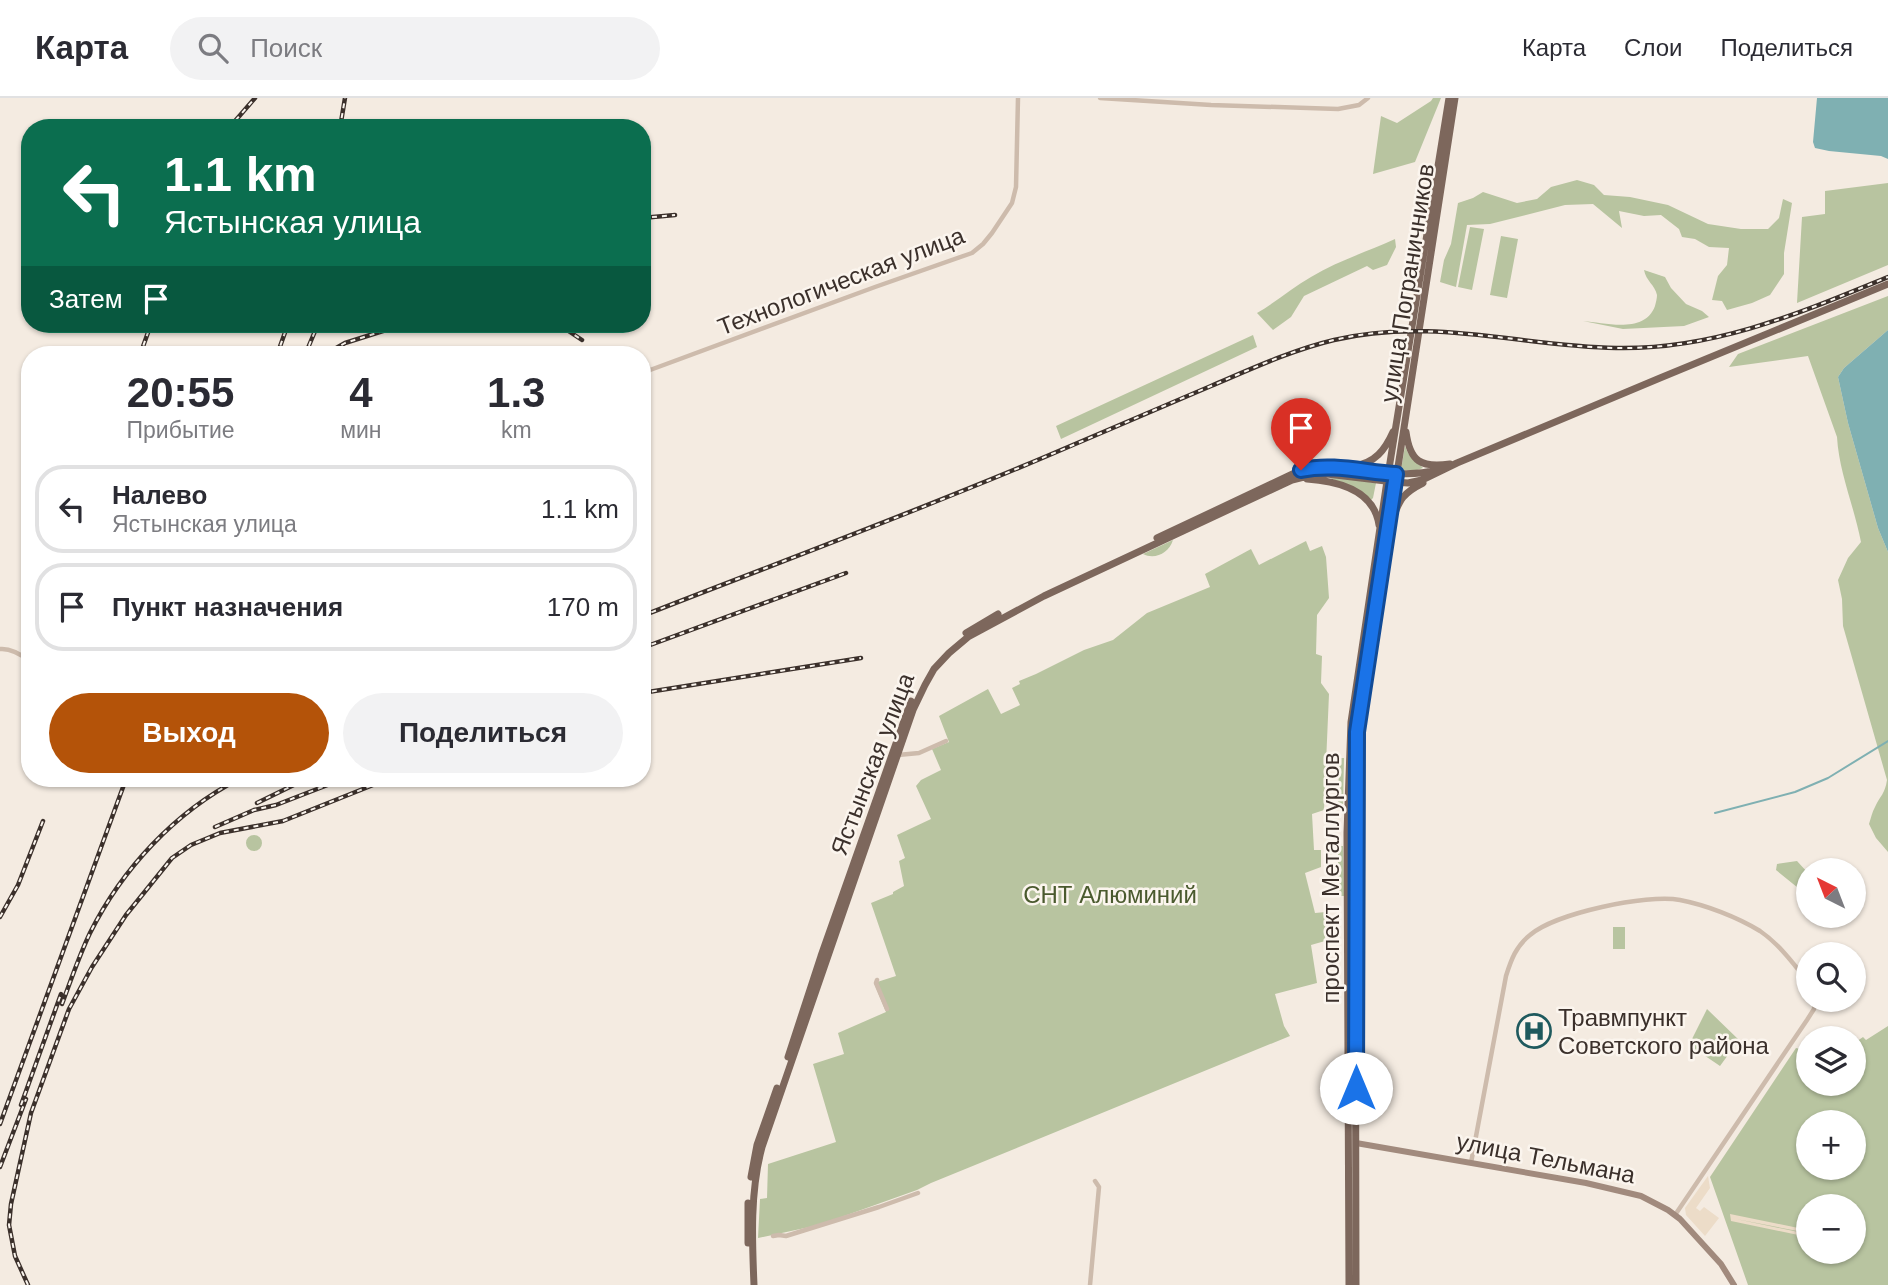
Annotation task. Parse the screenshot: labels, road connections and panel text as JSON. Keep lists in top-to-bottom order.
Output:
{
  "streets": {
    "main road": [
      "улица Пограничников",
      "Ястынская улица",
      "проспект Металлургов",
      "улица Тельмана"
    ],
    "street": ["Технологическая улица"]
  },
  "crossings": [
    ["улица Пограничников", "Ястынская улица"],
    ["улица Пограничников", "проспект Металлургов"],
    ["Ястынская улица", "проспект Металлургов"],
    ["проспект Металлургов", "улица Тельмана"]
  ],
  "parks": ["СНТ Алюминий"],
  "places": {
    "hospital": ["Травмпункт Советского района"]
  },
  "north": "top left",
  "page": {
    "header": "Карта",
    "search": "Поиск",
    "nav": ["Карта", "Слои", "Поделиться"],
    "turn": ["1.1 km", "Ястынская улица"],
    "then": "Затем",
    "eta": [
      "20:55",
      "Прибытие",
      "4",
      "мин",
      "1.3",
      "km"
    ],
    "list": [
      {
        "name": "Налево",
        "note": "Ястынская улица",
        "value": "1.1 km"
      },
      {
        "name": "Пункт назначения",
        "value": "170 m"
      }
    ],
    "buttons": ["Выход", "Поделиться"],
    "map_buttons": ["+", "−"]
  }
}
